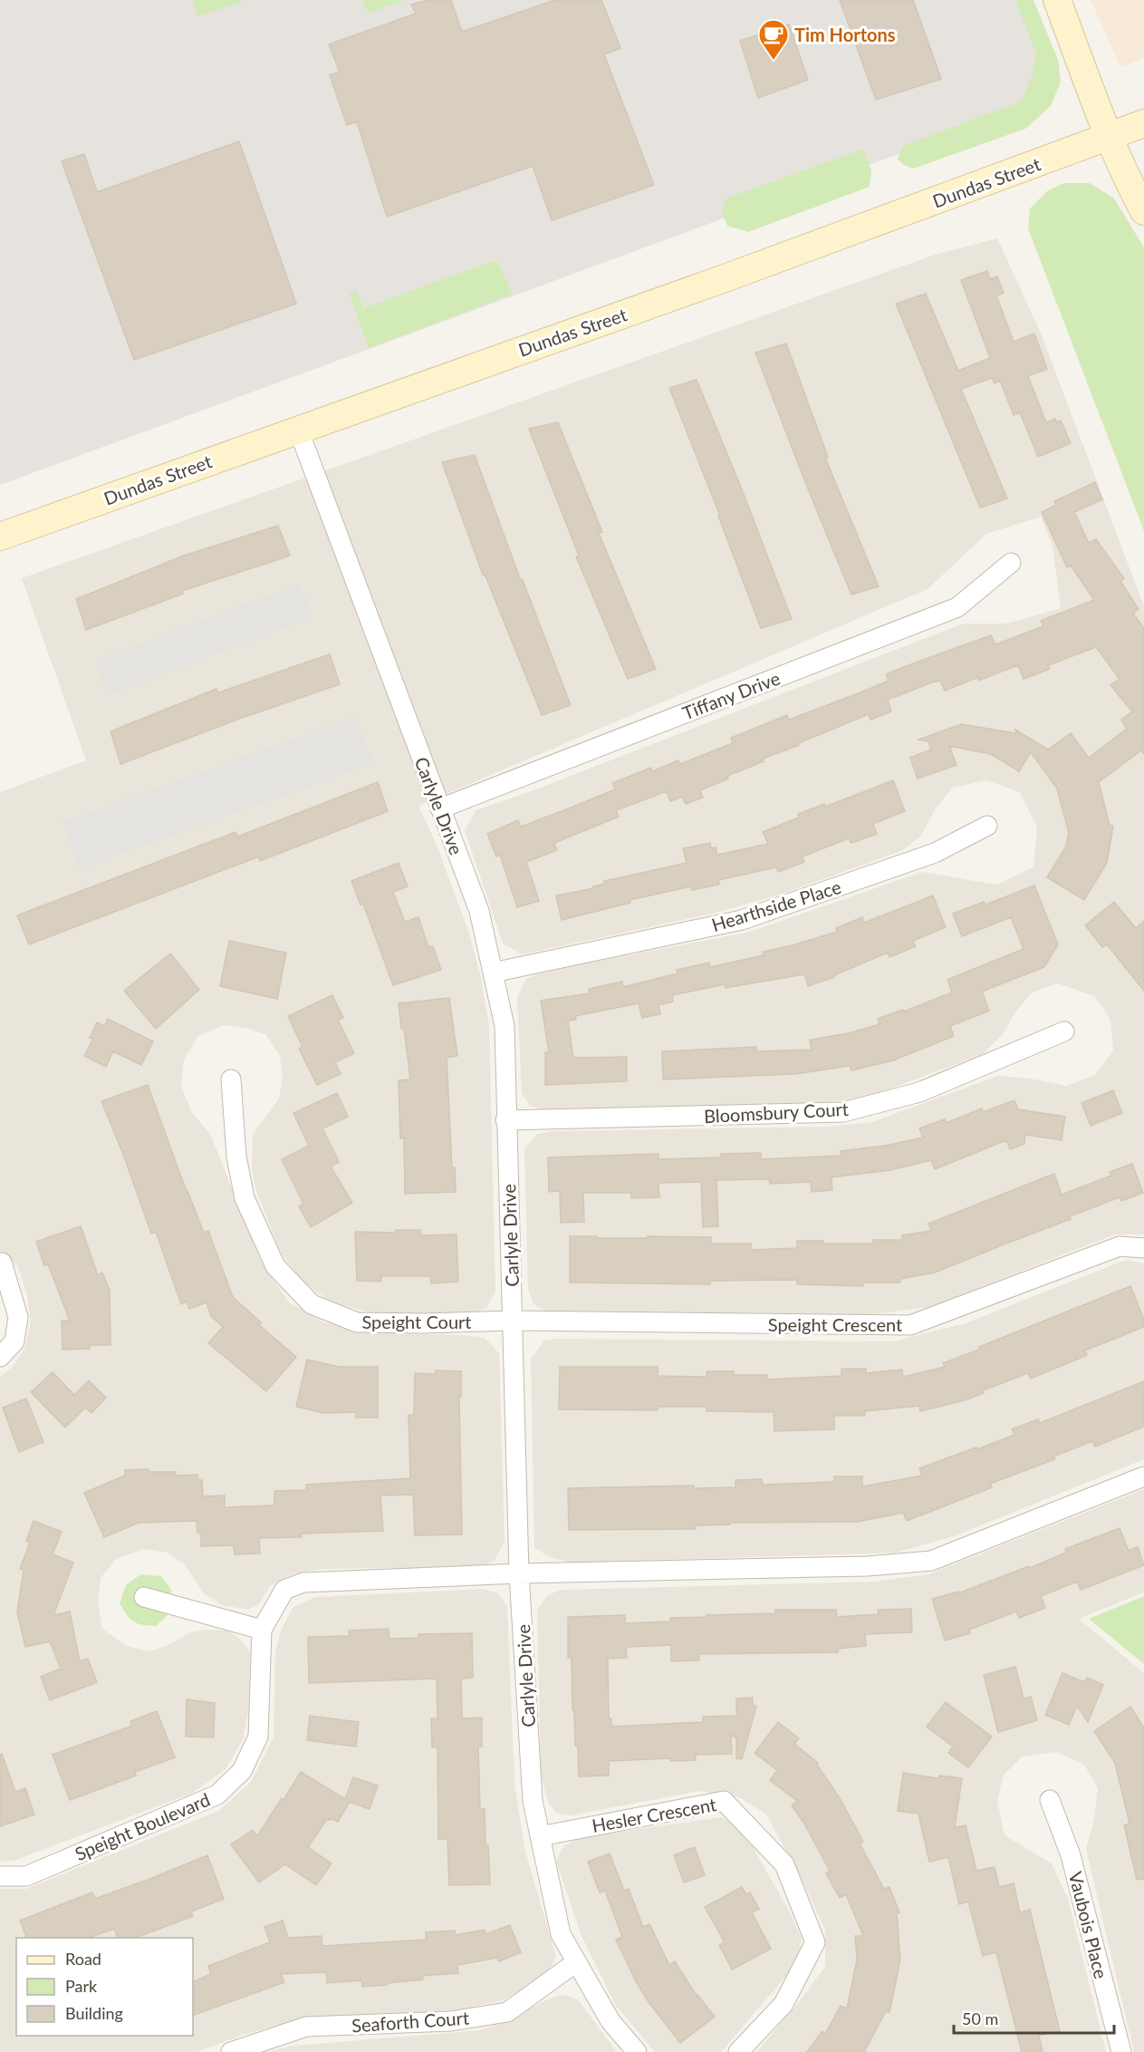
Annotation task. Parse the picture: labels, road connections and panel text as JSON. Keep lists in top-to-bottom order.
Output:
{
  "streets": {
    "main road": ["Dundas Street"],
    "street": [
      "Tiffany Drive",
      "Carlyle Drive",
      "Hearthside Place",
      "Bloomsbury Court",
      "Speight Court",
      "Speight Crescent",
      "Hesler Crescent",
      "Speight Boulevard",
      "Vaubois Place",
      "Seaforth Court"
    ]
  },
  "crossings": [
    ["Dundas Street", "Carlyle Drive"],
    ["Tiffany Drive", "Carlyle Drive"],
    ["Carlyle Drive", "Hearthside Place"],
    ["Carlyle Drive", "Bloomsbury Court"],
    ["Carlyle Drive", "Speight Court"],
    ["Carlyle Drive", "Speight Crescent"],
    ["Carlyle Drive", "Hesler Crescent"],
    ["Carlyle Drive", "Speight Boulevard"],
    ["Carlyle Drive", "Seaforth Court"],
    ["Speight Court", "Speight Crescent"]
  ],
  "places": {
    "cafe": ["Tim Hortons"]
  },
  "legend": ["Road", "Park", "Building"],
  "scale_bar": "50 m"
}
